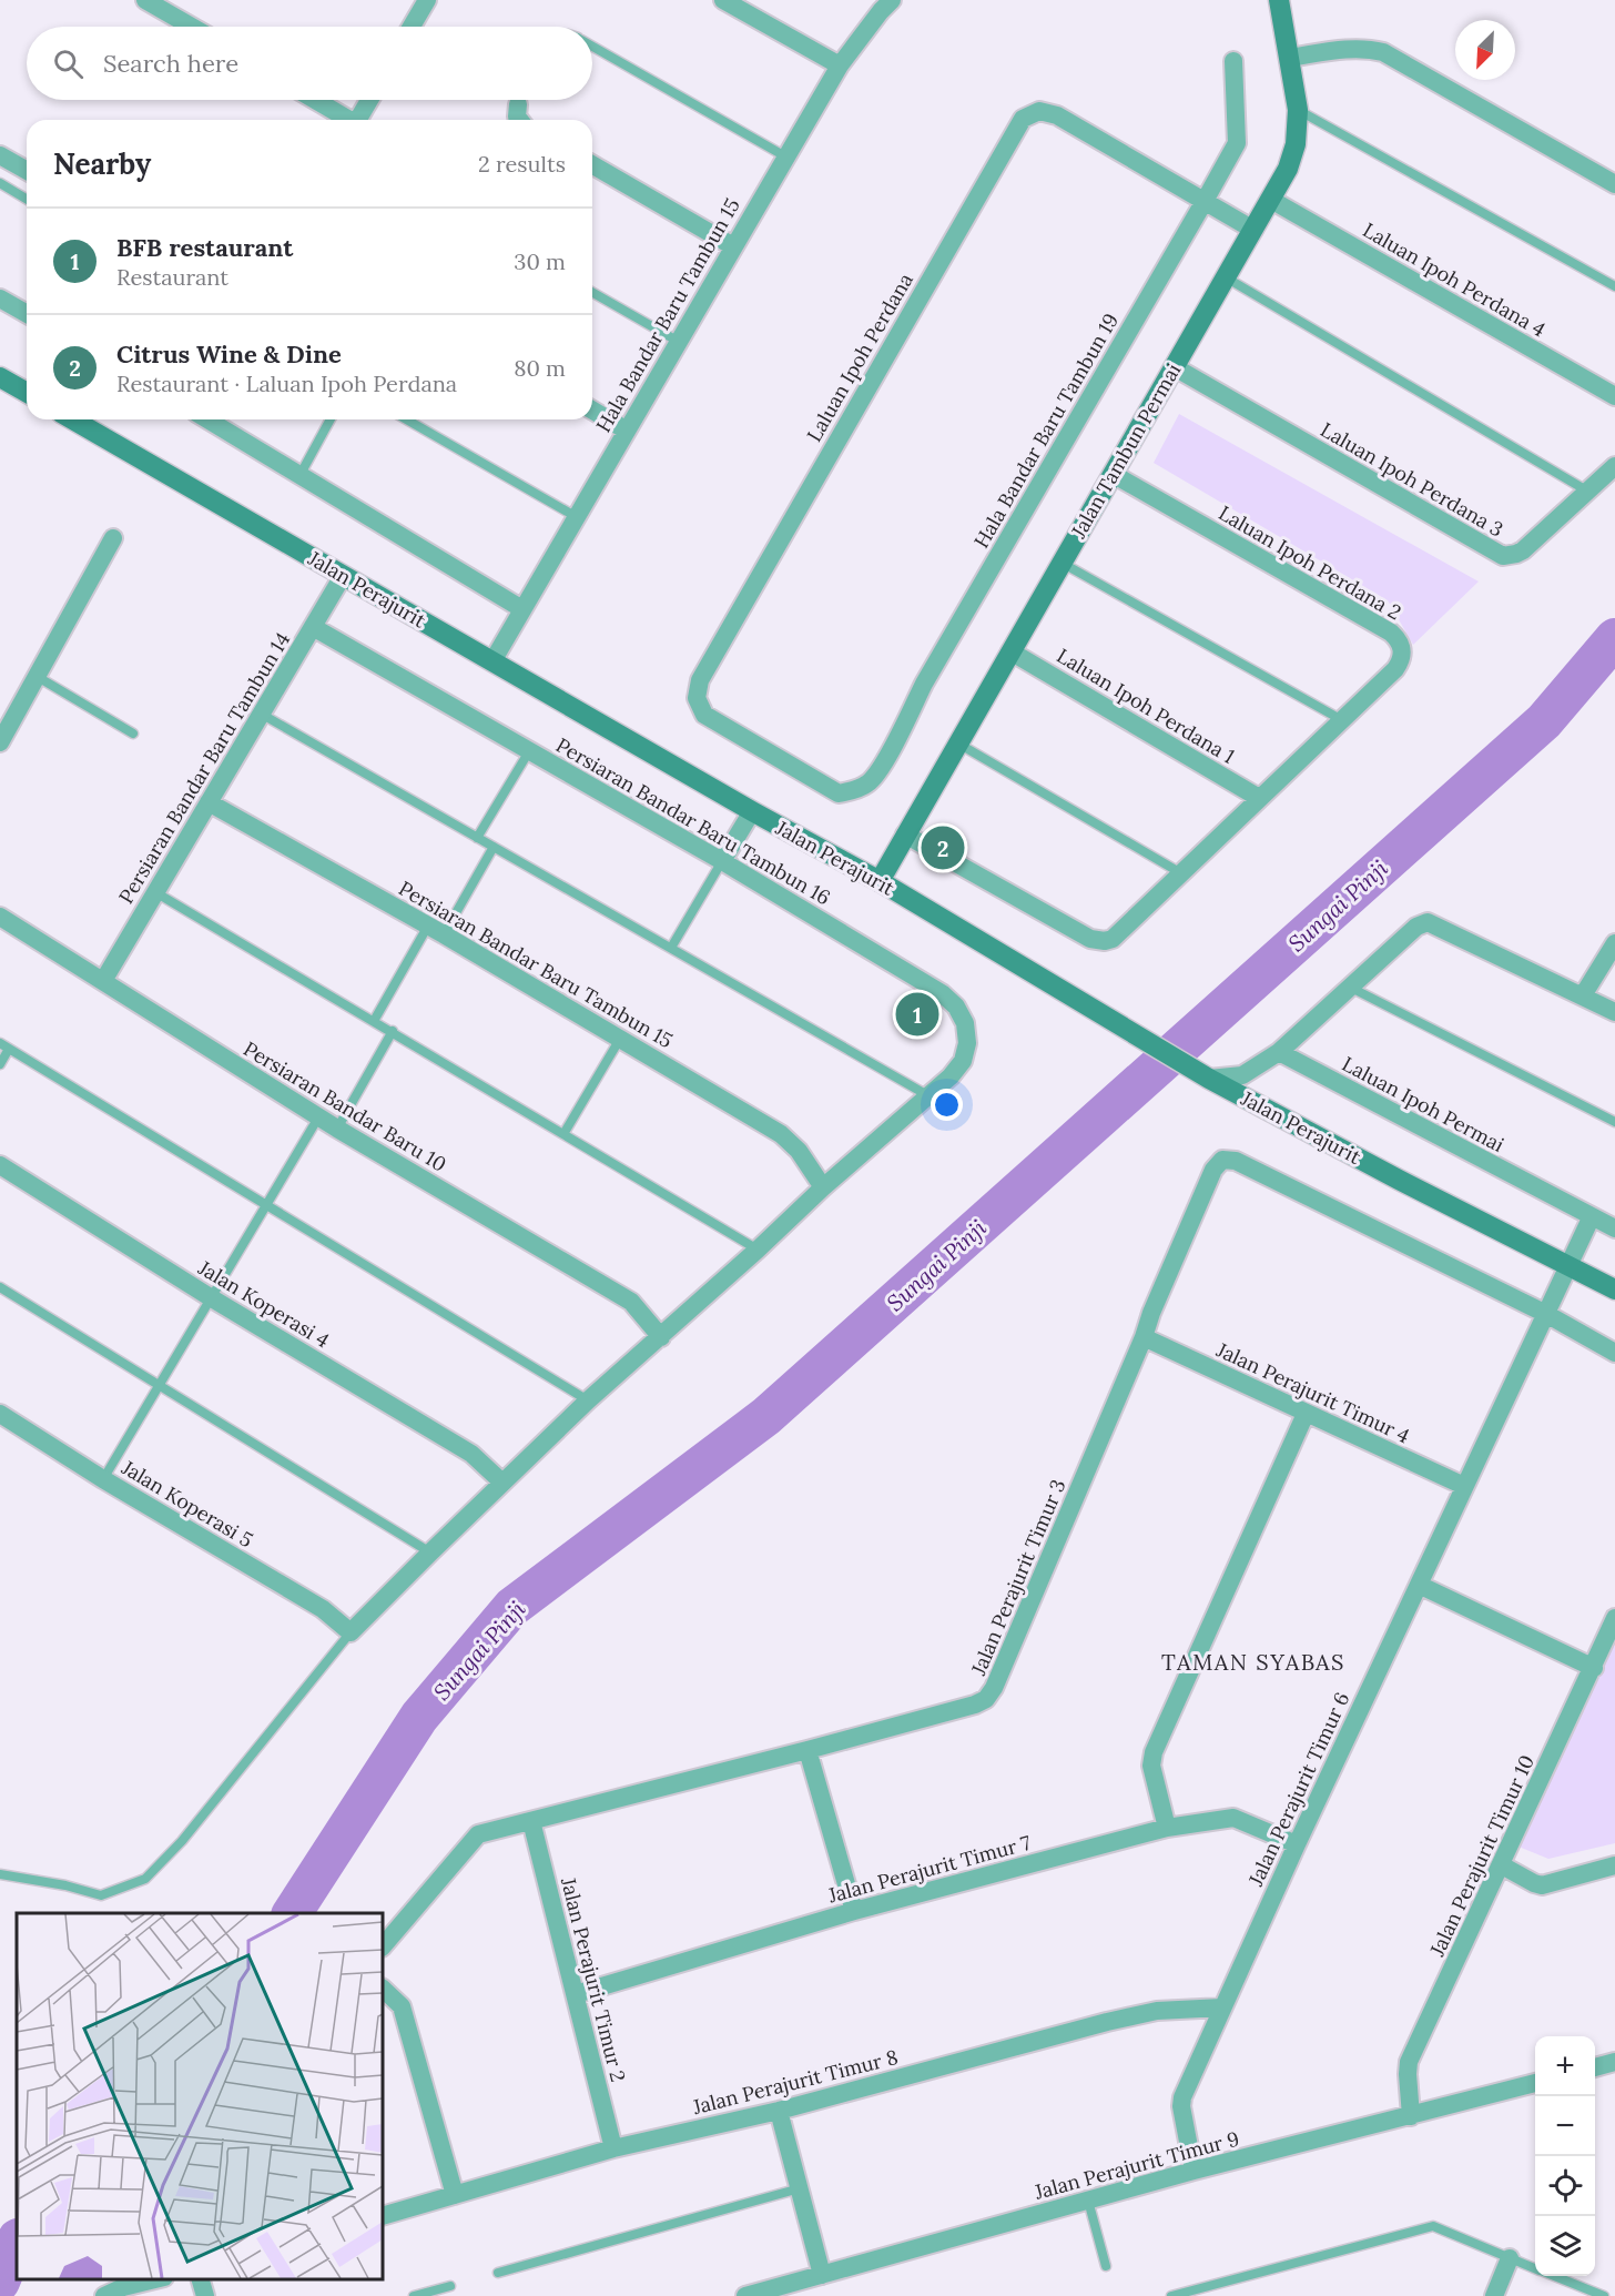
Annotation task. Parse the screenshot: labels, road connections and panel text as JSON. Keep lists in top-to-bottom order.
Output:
{
  "streets": {
    "street": [
      "Laluan Ipoh Perdana 4",
      "Hala Bandar Baru Tambun 15",
      "Laluan Ipoh Perdana",
      "Hala Bandar Baru Tambun 19",
      "Jalan Tambun Permai",
      "Laluan Ipoh Perdana 3",
      "Laluan Ipoh Perdana 2",
      "Jalan Perajurit",
      "Laluan Ipoh Perdana 1",
      "Persiaran Bandar Baru Tambun 14",
      "Persiaran Bandar Baru Tambun 16",
      "Persiaran Bandar Baru Tambun 15",
      "Laluan Ipoh Permai",
      "Persiaran Bandar Baru 10",
      "Jalan Koperasi 4",
      "Jalan Perajurit Timur 4",
      "Jalan Koperasi 5",
      "Jalan Perajurit Timur 3",
      "Jalan Perajurit Timur 6",
      "Jalan Perajurit Timur 10",
      "Jalan Perajurit Timur 7",
      "Jalan Perajurit Timur 2",
      "Jalan Perajurit Timur 8",
      "Jalan Perajurit Timur 9"
    ]
  },
  "crossings": [
    ["Laluan Ipoh Perdana 4", "Jalan Tambun Permai"],
    ["Hala Bandar Baru Tambun 15", "Jalan Perajurit"],
    ["Laluan Ipoh Perdana", "Hala Bandar Baru Tambun 19"],
    ["Laluan Ipoh Perdana", "Jalan Tambun Permai"],
    ["Jalan Tambun Permai", "Laluan Ipoh Perdana 3"],
    ["Jalan Tambun Permai", "Laluan Ipoh Perdana 2"],
    ["Jalan Tambun Permai", "Jalan Perajurit"],
    ["Jalan Tambun Permai", "Laluan Ipoh Perdana 1"],
    ["Laluan Ipoh Perdana 2", "Laluan Ipoh Perdana 1"],
    ["Jalan Perajurit", "Persiaran Bandar Baru Tambun 14"],
    ["Jalan Perajurit", "Jalan Perajurit Timur 6"],
    ["Persiaran Bandar Baru Tambun 14", "Persiaran Bandar Baru Tambun 16"],
    ["Persiaran Bandar Baru Tambun 14", "Persiaran Bandar Baru Tambun 15"],
    ["Persiaran Bandar Baru Tambun 14", "Persiaran Bandar Baru 10"],
    ["Persiaran Bandar Baru Tambun 16", "Persiaran Bandar Baru Tambun 15"],
    ["Persiaran Bandar Baru Tambun 16", "Persiaran Bandar Baru 10"],
    ["Persiaran Bandar Baru Tambun 16", "Jalan Koperasi 4"],
    ["Persiaran Bandar Baru Tambun 16", "Jalan Koperasi 5"],
    ["Laluan Ipoh Permai", "Jalan Perajurit Timur 6"],
    ["Jalan Perajurit Timur 4", "Jalan Perajurit Timur 3"],
    ["Jalan Perajurit Timur 4", "Jalan Perajurit Timur 6"],
    ["Jalan Perajurit Timur 3", "Jalan Perajurit Timur 6"],
    ["Jalan Perajurit Timur 3", "Jalan Perajurit Timur 2"],
    ["Jalan Perajurit Timur 6", "Jalan Perajurit Timur 7"],
    ["Jalan Perajurit Timur 6", "Jalan Perajurit Timur 8"],
    ["Jalan Perajurit Timur 6", "Jalan Perajurit Timur 9"],
    ["Jalan Perajurit Timur 10", "Jalan Perajurit Timur 9"],
    ["Jalan Perajurit Timur 7", "Jalan Perajurit Timur 2"],
    ["Jalan Perajurit Timur 2", "Jalan Perajurit Timur 8"]
  ],
  "districts": ["TAMAN SYABAS"],
  "water": ["Sungai Pinji"],
  "north": "bottom left",
  "page": {
    "search": "Search here",
    "heading": ["Nearby", "2 results"],
    "list": [
      {
        "mark": "1",
        "name": "BFB restaurant",
        "note": "Restaurant",
        "value": "30 m"
      },
      {
        "mark": "2",
        "name": "Citrus Wine & Dine",
        "note": "Restaurant · Laluan Ipoh Perdana",
        "value": "80 m"
      }
    ],
    "pins": ["2", "1"],
    "map_buttons": ["+", "−"]
  }
}
